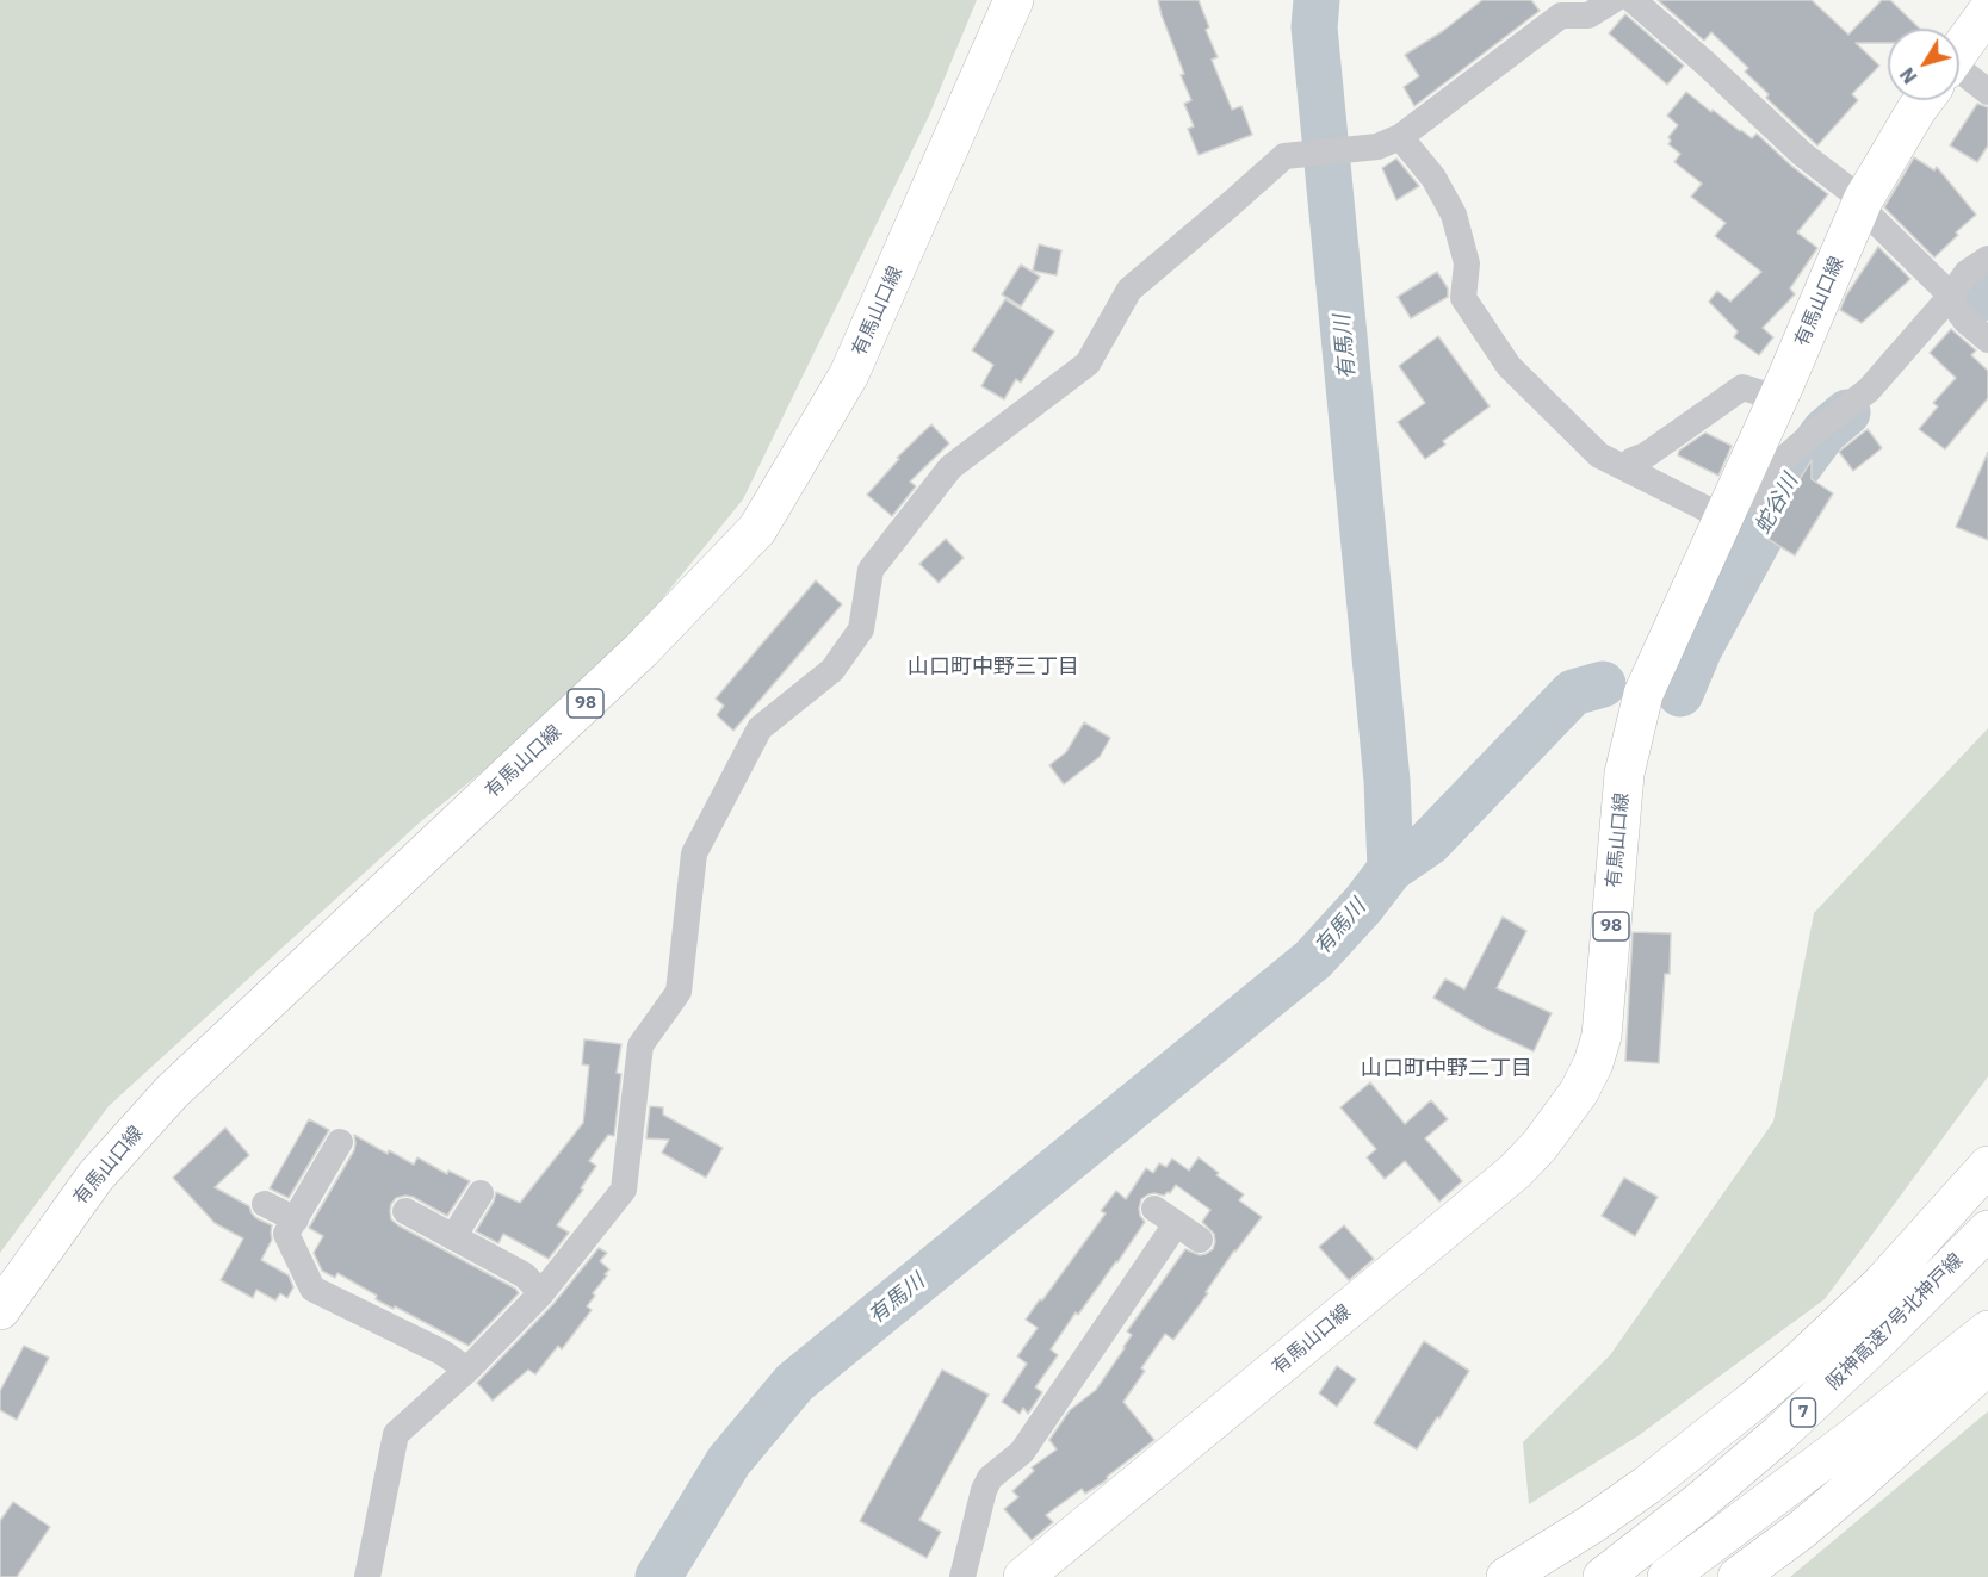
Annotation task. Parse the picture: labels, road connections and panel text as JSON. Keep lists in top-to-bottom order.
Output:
{
  "streets": {
    "main road": [
      "有馬山口線",
      "98",
      "阪神高速7号北神戸線",
      "7"
    ]
  },
  "districts": ["山口町中野三丁目", "山口町中野二丁目"],
  "water": ["有馬川", "蛇谷川"],
  "north": "bottom left"
}
